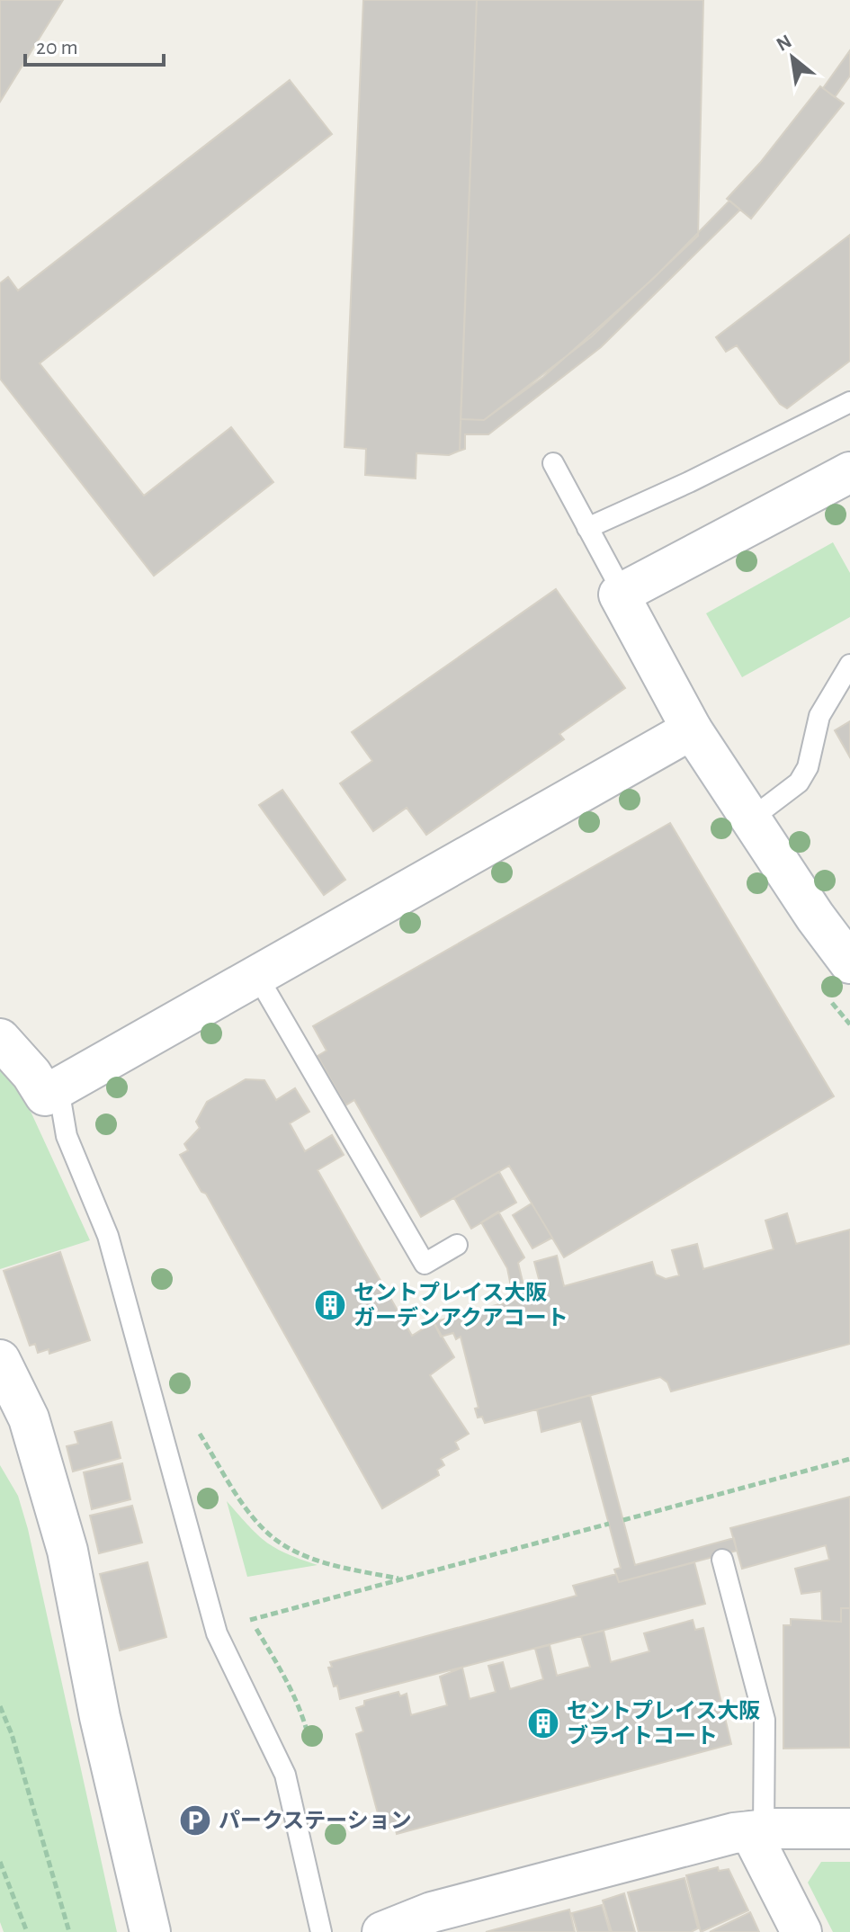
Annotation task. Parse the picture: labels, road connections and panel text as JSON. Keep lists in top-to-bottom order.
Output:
{
  "places": {
    "building": ["セントプレイス大阪 ガーデンアクアコート", "セントプレイス大阪 ブライトコート"],
    "parking": ["パークステーション"]
  },
  "scale_bar": "20 m",
  "north": "top left"
}
